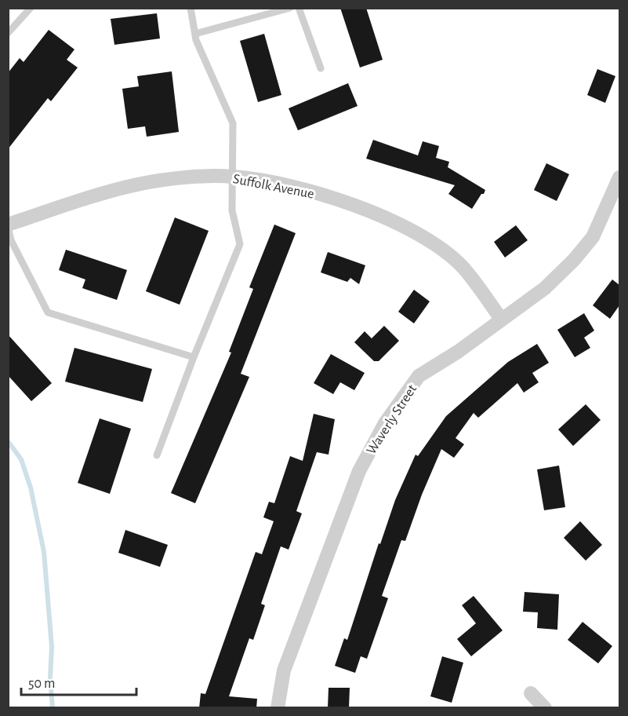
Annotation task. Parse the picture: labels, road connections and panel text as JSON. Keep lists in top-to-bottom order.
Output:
{
  "streets": {
    "street": ["Suffolk Avenue", "Waverly Street"]
  },
  "crossings": [
    ["Suffolk Avenue", "Waverly Street"]
  ],
  "scale_bar": "50 m"
}
